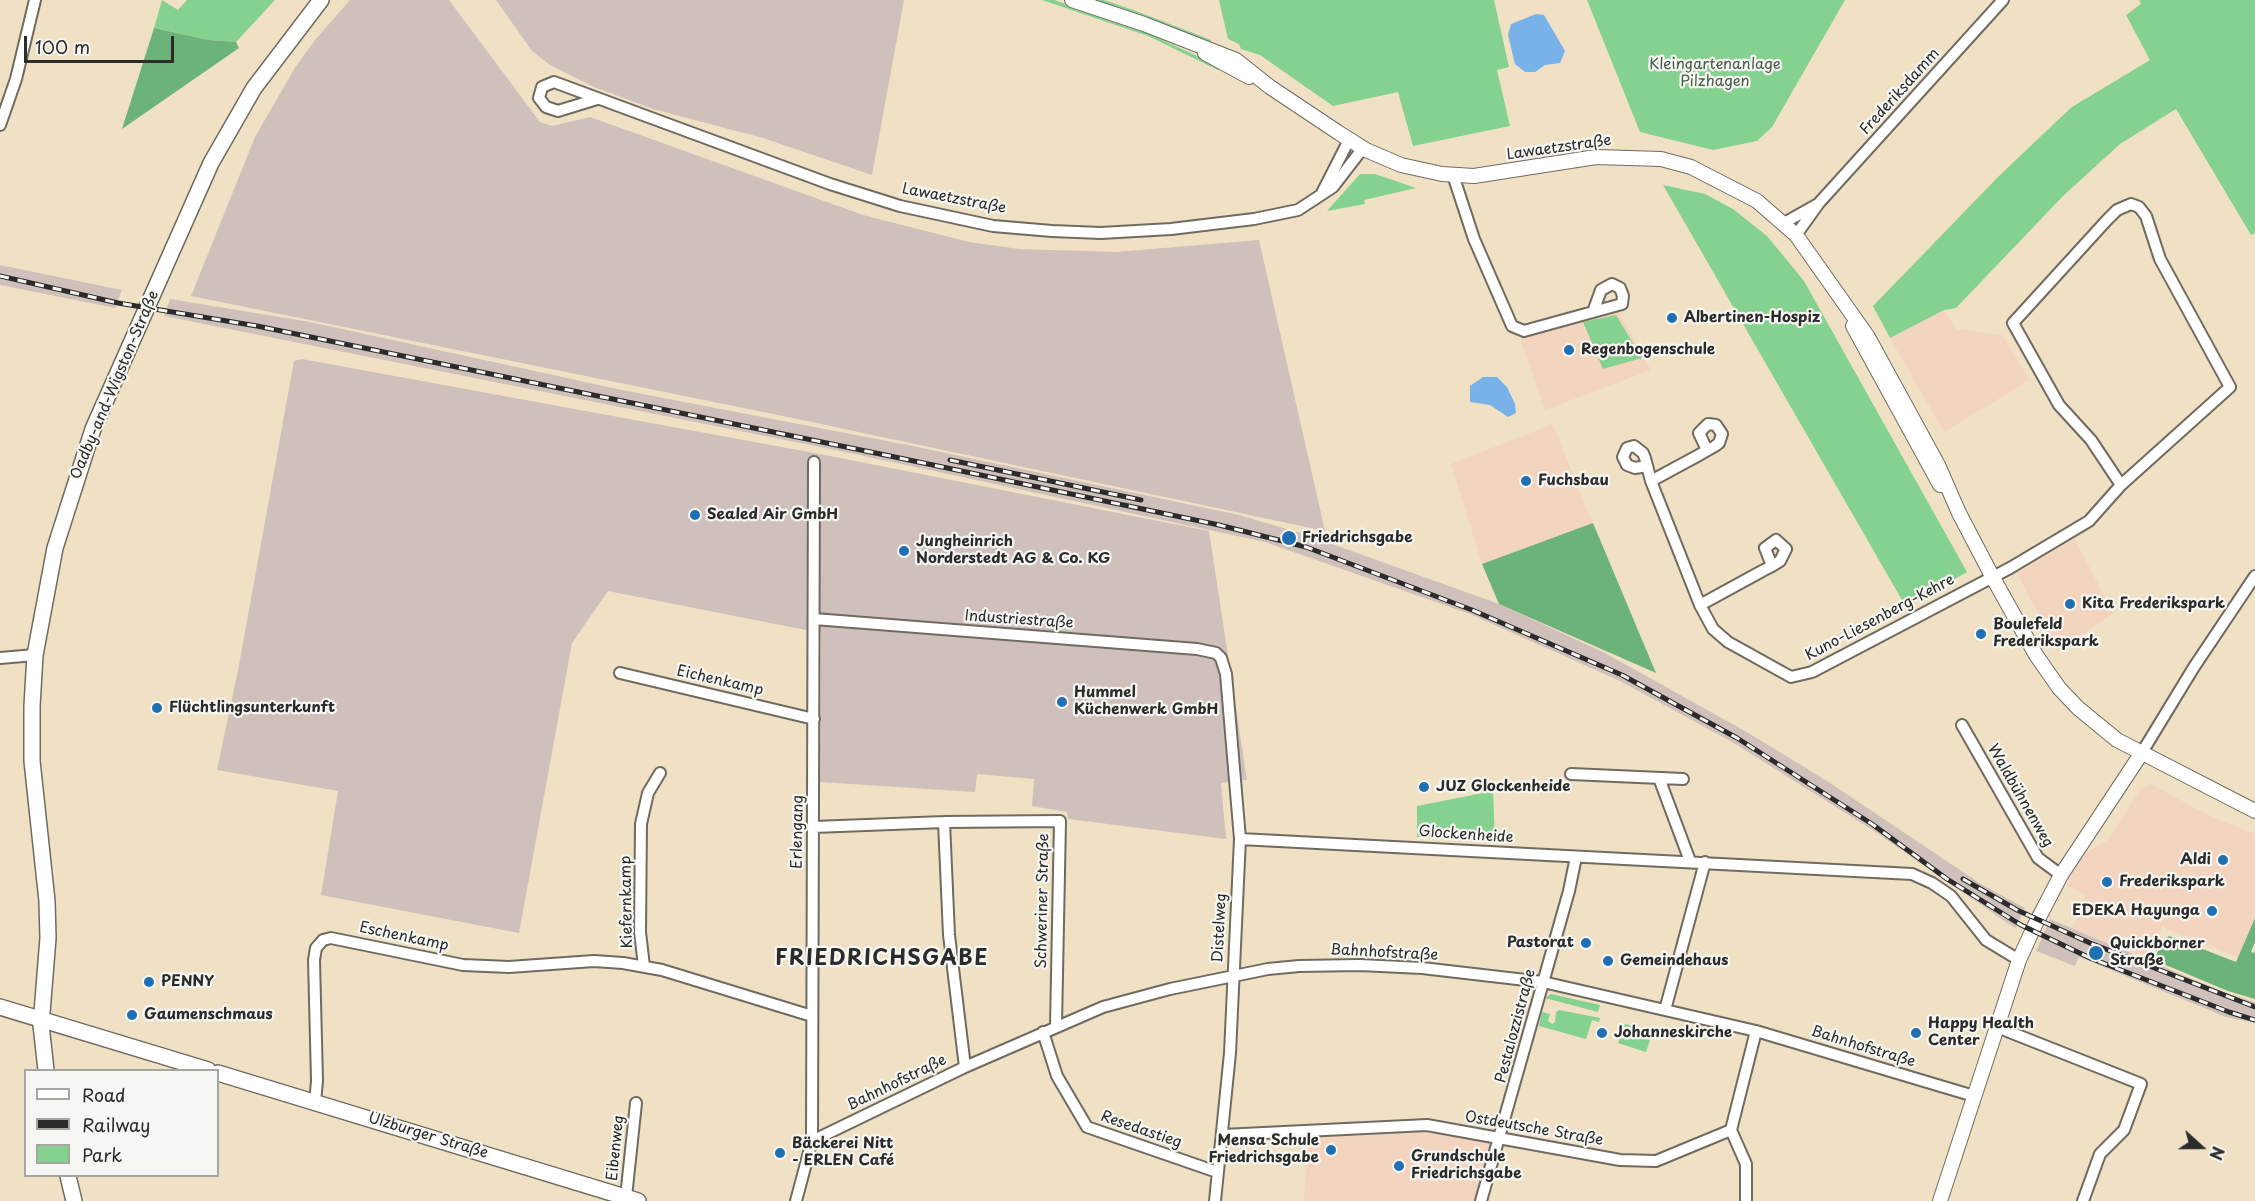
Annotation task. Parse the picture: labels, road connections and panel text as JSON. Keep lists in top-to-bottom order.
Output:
{
  "streets": {
    "main road": ["Oadby-and-Wigston-Straße", "Ulzburger Straße"],
    "street": [
      "Frederiksdamm",
      "Lawaetzstraße",
      "Kuno-Liesenberg-Kehre",
      "Industriestraße",
      "Eichenkamp",
      "Waldbühnenweg",
      "Erlengang",
      "Glockenheide",
      "Schweriner Straße",
      "Kiefernkamp",
      "Distelweg",
      "Eschenkamp",
      "Bahnhofstraße",
      "Pestalozzistraße",
      "Ostdeutsche Straße",
      "Resedastieg",
      "Eibenweg"
    ]
  },
  "crossings": [
    ["Frederiksdamm", "Lawaetzstraße"],
    ["Lawaetzstraße", "Kuno-Liesenberg-Kehre"],
    ["Industriestraße", "Erlengang"],
    ["Industriestraße", "Distelweg"],
    ["Eichenkamp", "Erlengang"],
    ["Erlengang", "Schweriner Straße"],
    ["Erlengang", "Kiefernkamp"],
    ["Erlengang", "Bahnhofstraße"],
    ["Glockenheide", "Distelweg"],
    ["Glockenheide", "Pestalozzistraße"],
    ["Schweriner Straße", "Bahnhofstraße"],
    ["Kiefernkamp", "Eschenkamp"],
    ["Distelweg", "Bahnhofstraße"],
    ["Distelweg", "Ostdeutsche Straße"],
    ["Distelweg", "Resedastieg"],
    ["Eschenkamp", "Ulzburger Straße"],
    ["Bahnhofstraße", "Pestalozzistraße"],
    ["Bahnhofstraße", "Resedastieg"],
    ["Pestalozzistraße", "Ostdeutsche Straße"],
    ["Ulzburger Straße", "Eibenweg"]
  ],
  "districts": ["FRIEDRICHSGABE"],
  "parks": ["Kleingartenanlage Pilzhagen"],
  "places": [
    "Albertinen-Hospiz",
    "Regenbogenschule",
    "Fuchsbau",
    "Sealed Air GmbH",
    "Friedrichsgabe",
    "Jungheinrich Norderstedt AG & Co. KG",
    "Kita Frederikspark",
    "Boulefeld Frederikspark",
    "Hummel Küchenwerk GmbH",
    "Flüchtlingsunterkunft",
    "JUZ Glockenheide",
    "Aldi",
    "Frederikspark",
    "EDEKA Hayunga",
    "Pastorat",
    "Quickborner Straße",
    "Gemeindehaus",
    "PENNY",
    "Gaumenschmaus",
    "Johanneskirche",
    "Happy Health Center",
    "Mensa Schule Friedrichsgabe",
    "Bäckerei Nitt - ERLEN Café",
    "Grundschule Friedrichsgabe"
  ],
  "legend": ["Road", "Railway", "Park"],
  "scale_bar": "100 m",
  "north": "right"
}
